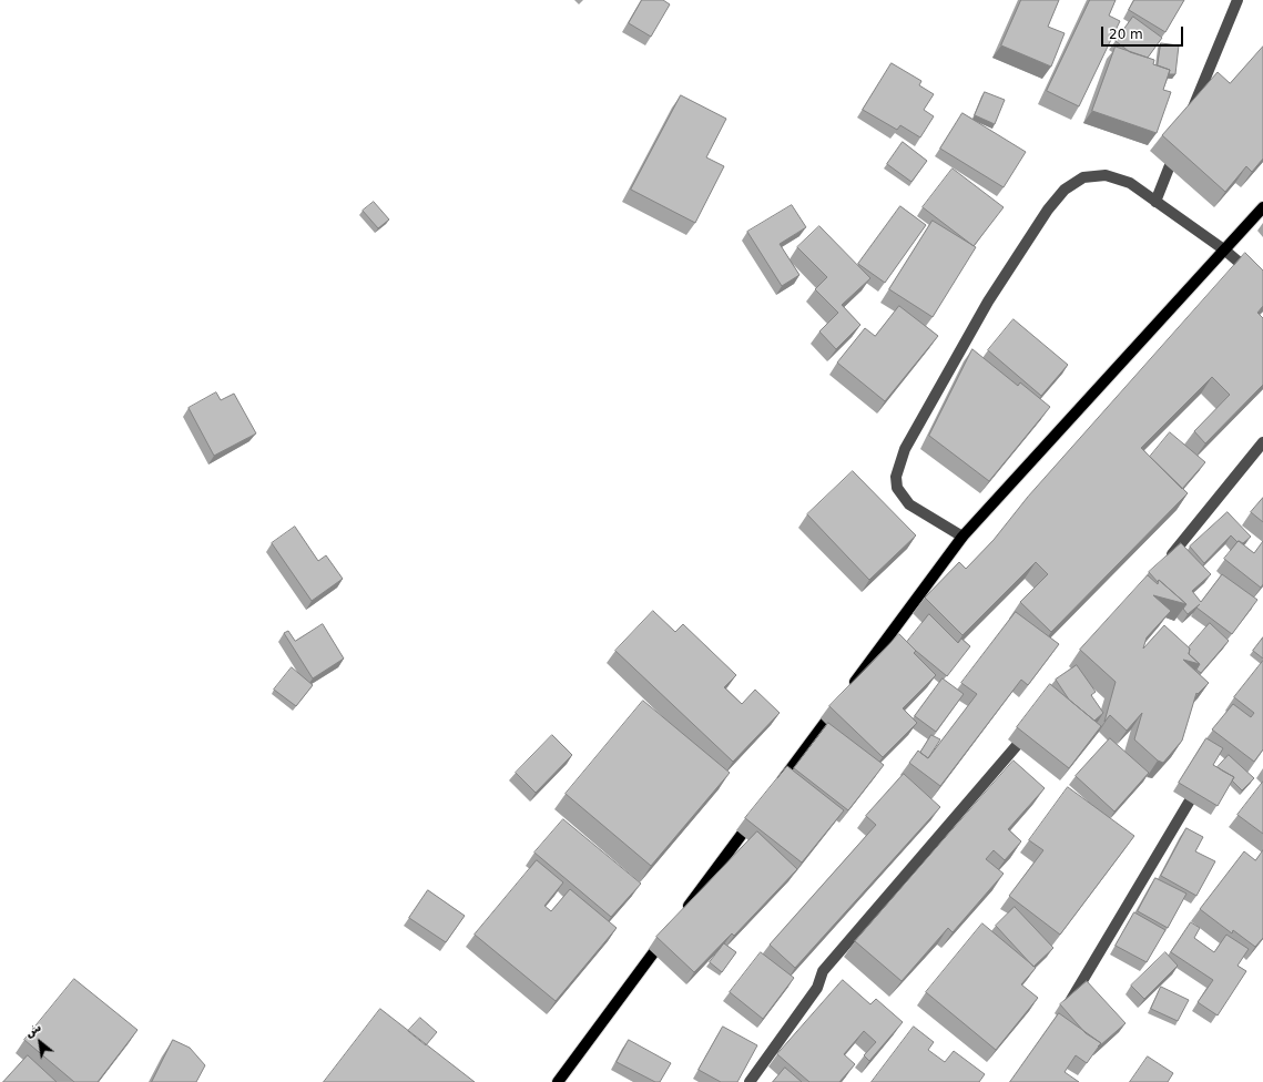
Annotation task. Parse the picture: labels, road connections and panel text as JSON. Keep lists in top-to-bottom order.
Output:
{
  "scale_bar": "20 m",
  "north": "top left"
}
